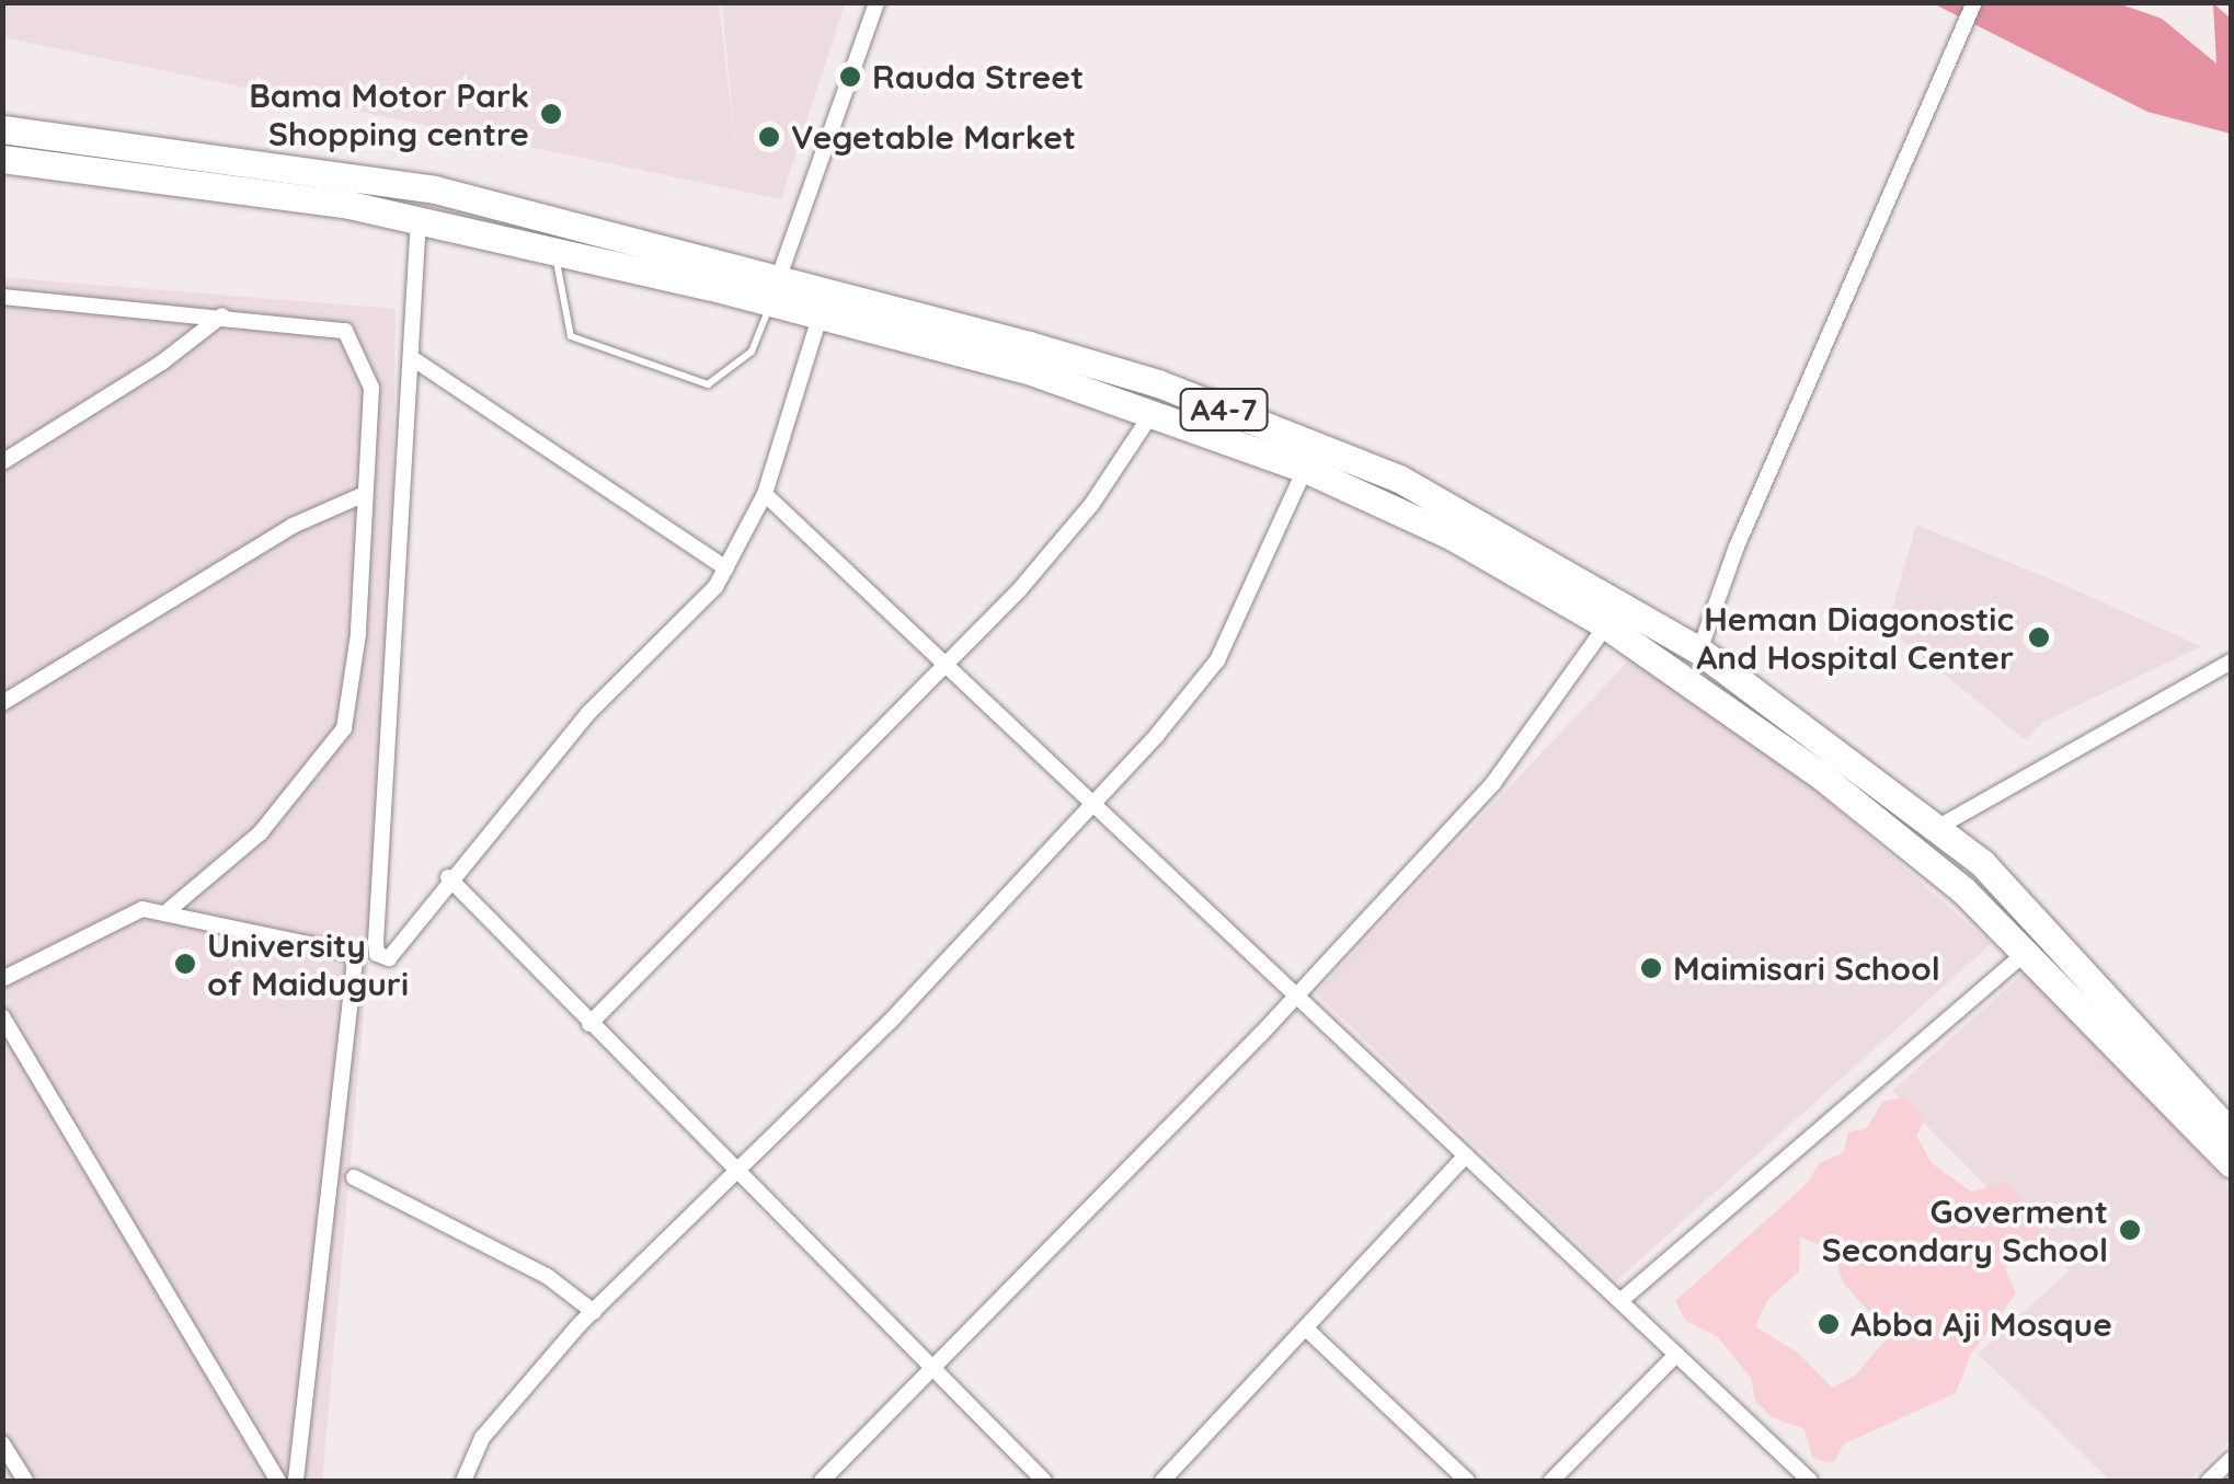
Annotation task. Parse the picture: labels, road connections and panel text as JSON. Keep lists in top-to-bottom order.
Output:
{
  "streets": {
    "highway": ["A4-7"]
  },
  "places": [
    "Rauda Street",
    "Bama Motor Park Shopping centre",
    "Vegetable Market",
    "Heman Diagonostic And Hospital Center",
    "University of Maiduguri",
    "Maimisari School",
    "Goverment Secondary School",
    "Abba Aji Mosque"
  ]
}
